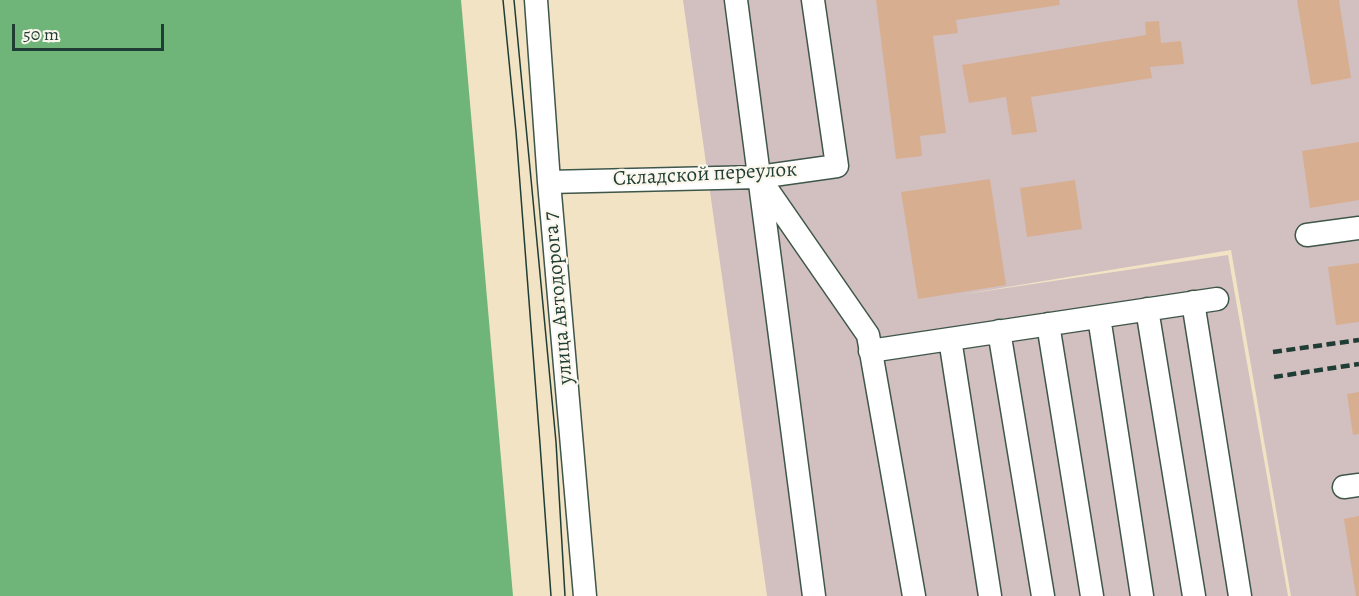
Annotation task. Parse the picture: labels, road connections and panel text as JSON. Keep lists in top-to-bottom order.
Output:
{
  "streets": {
    "street": ["Складской переулок", "улица Автодорога 7"]
  },
  "crossings": [
    ["Складской переулок", "улица Автодорога 7"]
  ],
  "scale_bar": "50 m"
}
